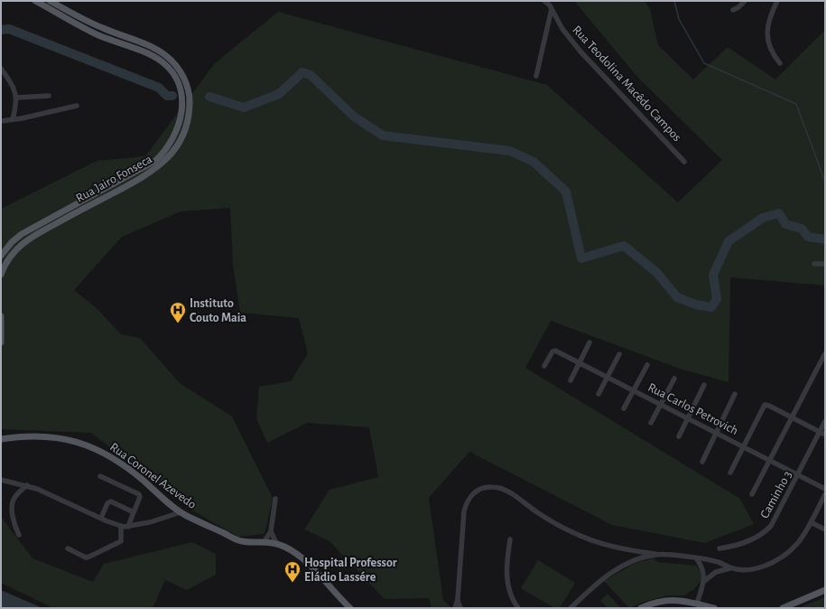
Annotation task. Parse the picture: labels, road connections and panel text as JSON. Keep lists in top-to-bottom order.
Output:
{
  "streets": {
    "main road": ["Rua Jairo Fonseca", "Rua Coronel Azevedo"],
    "street": ["Rua Teodolina Macêdo Campos", "Rua Carlos Petrovich", "Caminho 3"]
  },
  "crossings": [
    ["Rua Carlos Petrovich", "Caminho 3"]
  ],
  "places": {
    "hospital": ["Instituto Couto Maia", "Hospital Professor Eládio Lassére"]
  }
}
